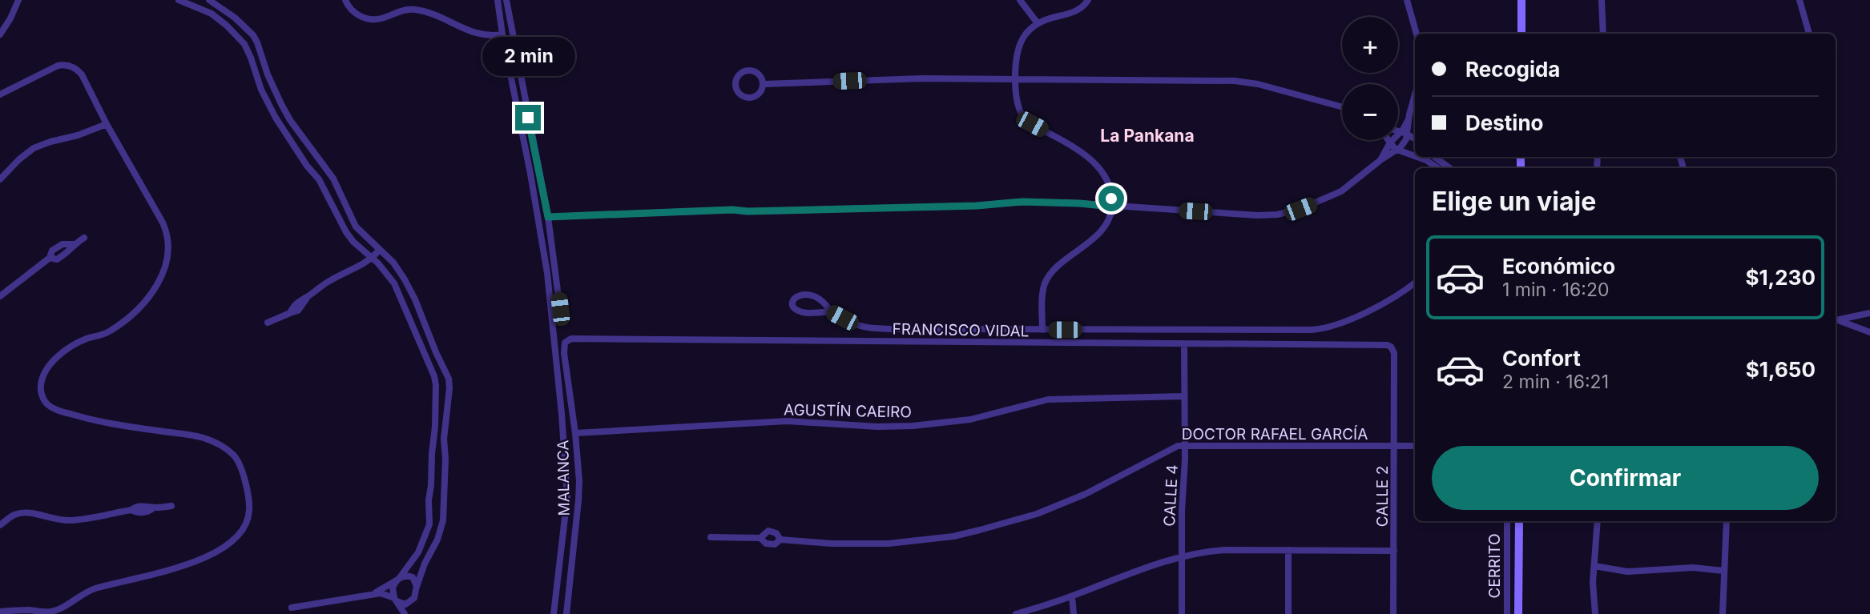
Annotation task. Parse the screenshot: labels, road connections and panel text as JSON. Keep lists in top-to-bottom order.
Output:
{
  "streets": {
    "street": [
      "FRANCISCO VIDAL",
      "AGUSTÍN CAEIRO",
      "DOCTOR RAFAEL GARCÍA",
      "MALANCA",
      "CALLE 4",
      "CALLE 2",
      "CERRITO"
    ]
  },
  "crossings": [
    ["FRANCISCO VIDAL", "MALANCA"],
    ["FRANCISCO VIDAL", "CALLE 4"],
    ["FRANCISCO VIDAL", "CALLE 2"],
    ["AGUSTÍN CAEIRO", "MALANCA"],
    ["AGUSTÍN CAEIRO", "CALLE 4"],
    ["DOCTOR RAFAEL GARCÍA", "CALLE 4"],
    ["DOCTOR RAFAEL GARCÍA", "CALLE 2"]
  ],
  "districts": ["La Pankana"],
  "page": {
    "map_buttons": ["+", "−"],
    "banner": ["Recogida", "Destino"],
    "bubble": "2 min",
    "heading": "Elige un viaje",
    "list": [
      {
        "name": "Económico",
        "note": "1 min · 16:20",
        "value": "$1,230"
      },
      {
        "name": "Confort",
        "note": "2 min · 16:21",
        "value": "$1,650"
      }
    ],
    "buttons": "Confirmar"
  }
}
